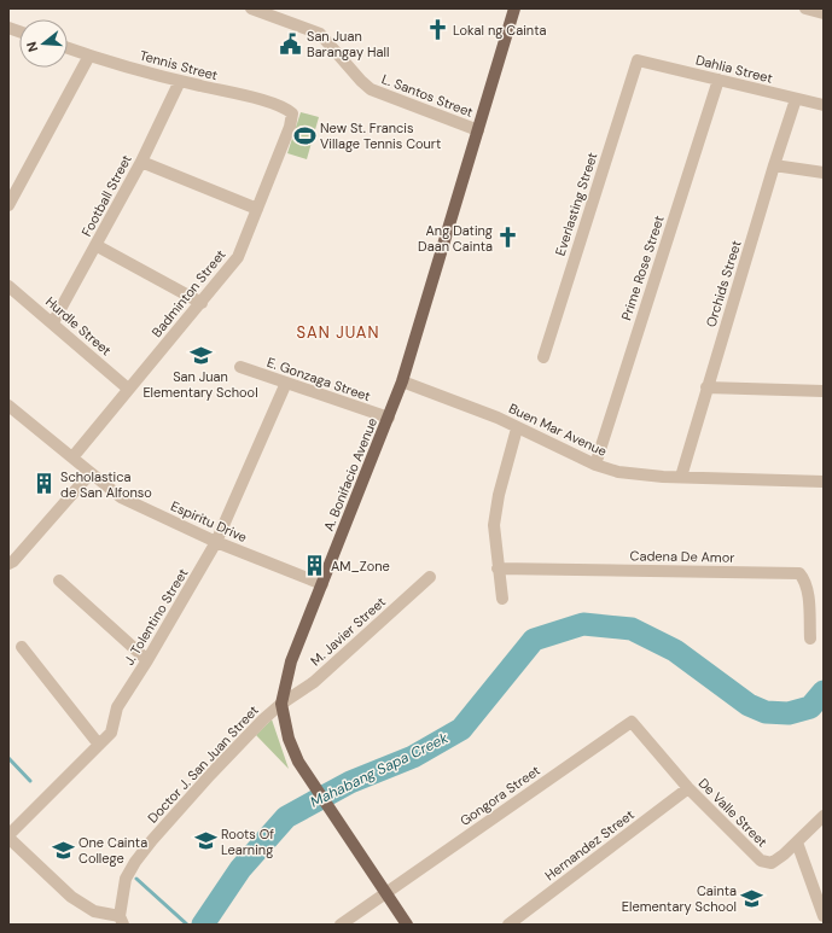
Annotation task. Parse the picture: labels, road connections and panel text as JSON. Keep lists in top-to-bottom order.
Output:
{
  "streets": {
    "main road": ["A. Bonifacio Avenue"],
    "street": [
      "Tennis Street",
      "Dahlia Street",
      "L. Santos Street",
      "Football Street",
      "Everlasting Street",
      "Prime Rose Street",
      "Orchids Street",
      "Badminton Street",
      "Hurdle Street",
      "E. Gonzaga Street",
      "Buen Mar Avenue",
      "Espiritu Drive",
      "Cadena De Amor",
      "J. Tolentino Street",
      "M. Javier Street",
      "Doctor J. San Juan Street",
      "Gongora Street",
      "De Valle Street",
      "Hernandez Street"
    ]
  },
  "crossings": [
    ["Tennis Street", "Football Street"],
    ["Tennis Street", "Badminton Street"],
    ["Dahlia Street", "Everlasting Street"],
    ["Dahlia Street", "Prime Rose Street"],
    ["Dahlia Street", "Orchids Street"],
    ["L. Santos Street", "A. Bonifacio Avenue"],
    ["Football Street", "Hurdle Street"],
    ["Prime Rose Street", "Buen Mar Avenue"],
    ["Orchids Street", "Buen Mar Avenue"],
    ["Badminton Street", "Hurdle Street"],
    ["Badminton Street", "Espiritu Drive"],
    ["E. Gonzaga Street", "A. Bonifacio Avenue"],
    ["E. Gonzaga Street", "J. Tolentino Street"],
    ["Buen Mar Avenue", "A. Bonifacio Avenue"],
    ["A. Bonifacio Avenue", "Espiritu Drive"],
    ["A. Bonifacio Avenue", "M. Javier Street"],
    ["A. Bonifacio Avenue", "Doctor J. San Juan Street"],
    ["A. Bonifacio Avenue", "Gongora Street"],
    ["Espiritu Drive", "J. Tolentino Street"],
    ["M. Javier Street", "Doctor J. San Juan Street"],
    ["Gongora Street", "De Valle Street"],
    ["De Valle Street", "Hernandez Street"]
  ],
  "districts": ["SAN JUAN"],
  "water": ["Mahabang Sapa Creek"],
  "places": {
    "church": ["Lokal ng Cainta", "Ang Dating Daan Cainta"],
    "public building": ["San Juan Barangay Hall"],
    "sports": ["New St. Francis Village Tennis Court"],
    "school or university": [
      "San Juan Elementary School",
      "Roots Of Learning",
      "One Cainta College",
      "Cainta Elementary School"
    ],
    "building": ["Scholastica de San Alfonso", "AM_Zone"]
  },
  "north": "left"
}
